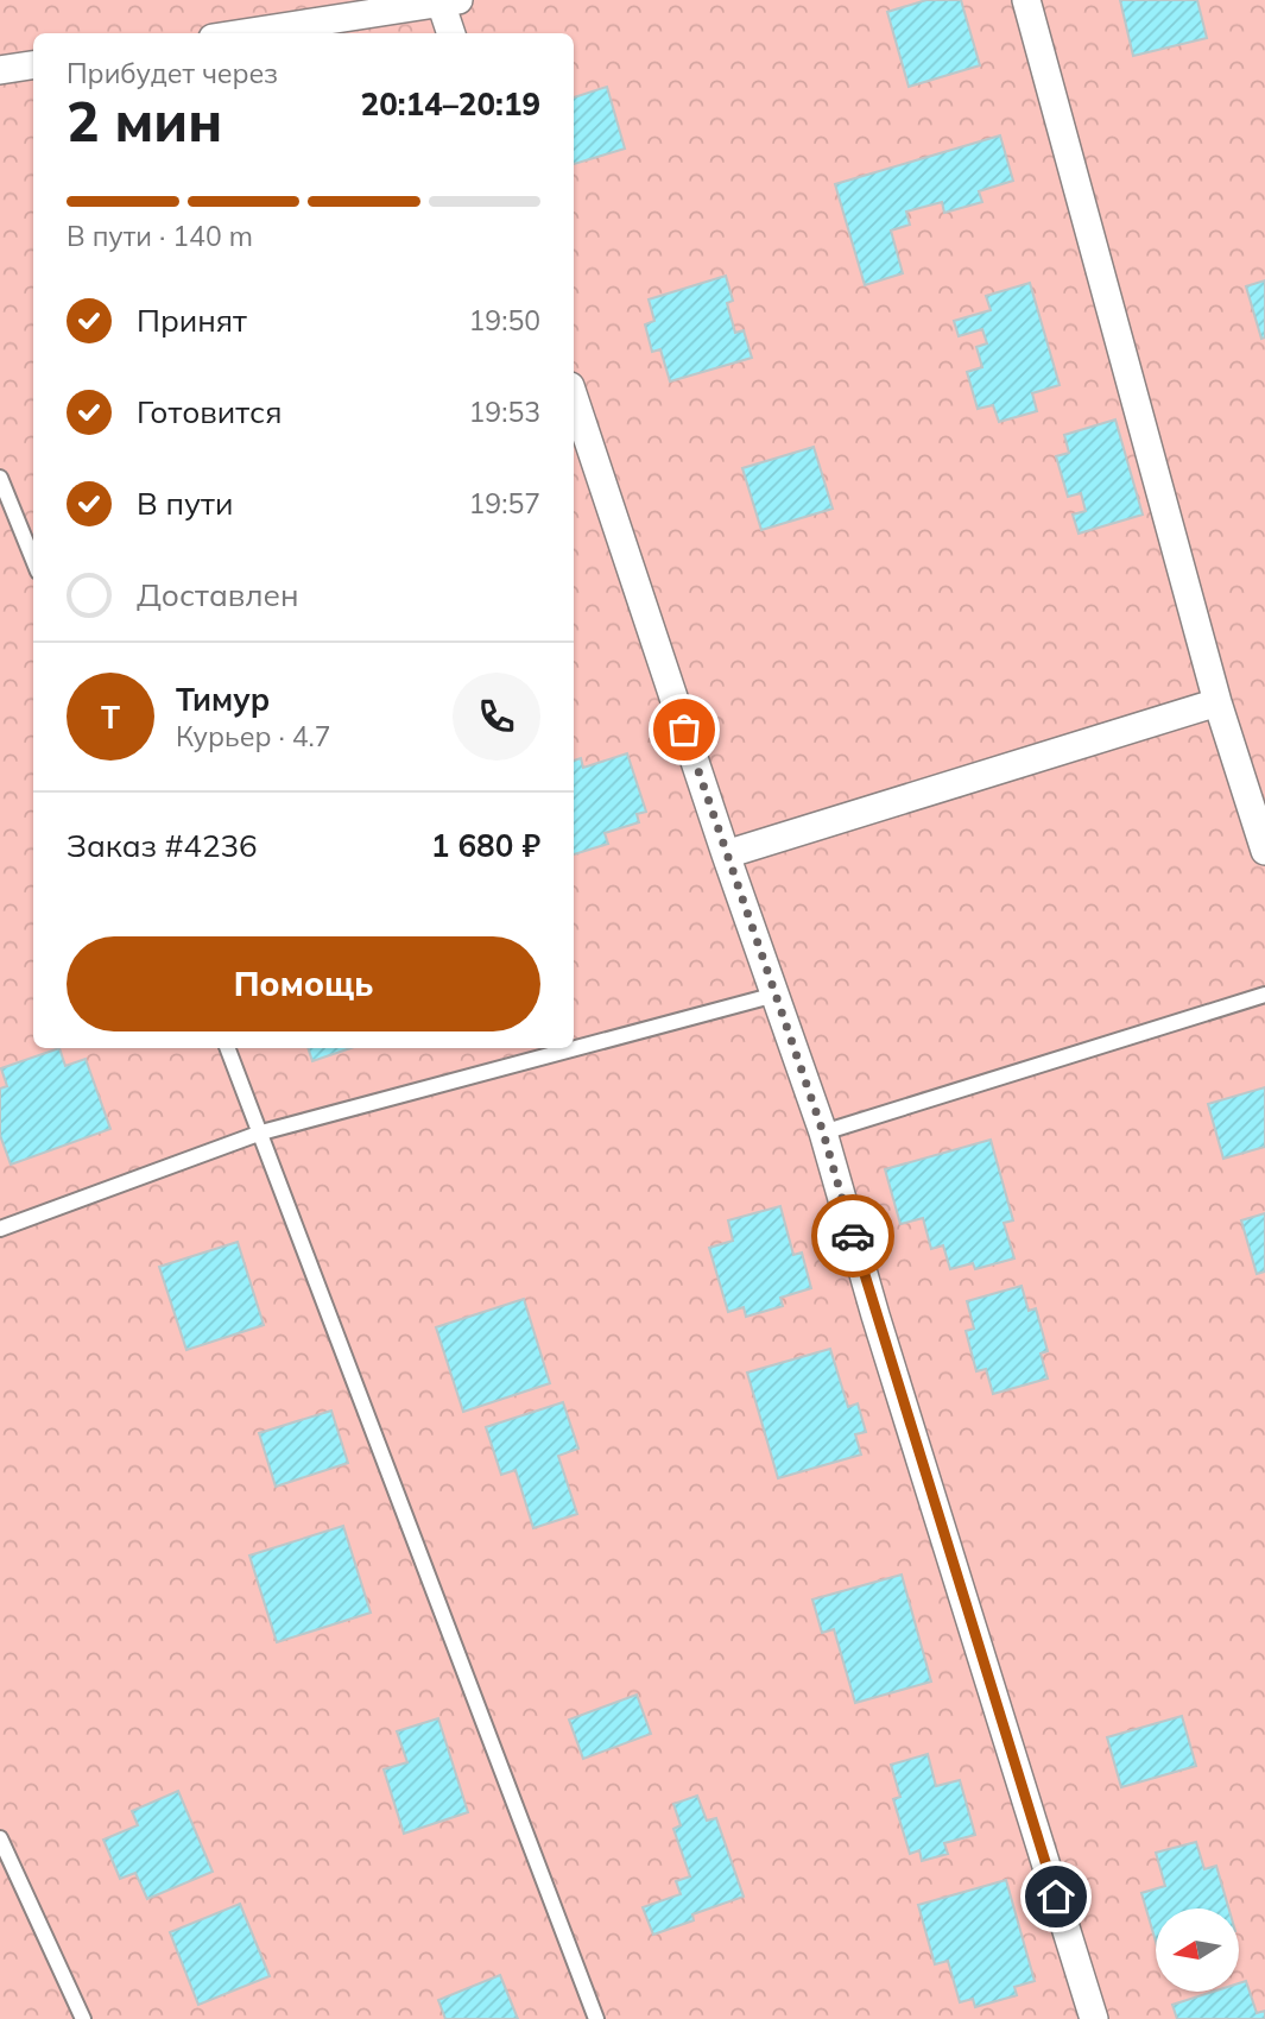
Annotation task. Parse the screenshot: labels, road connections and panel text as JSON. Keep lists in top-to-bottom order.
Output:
{
  "north": "left",
  "page": {
    "heading": ["2 мин", "Прибудет через", "20:14–20:19"],
    "panel": [
      "Тимур",
      "Курьер · 4.7",
      "Заказ #4236",
      "1 680 ₽"
    ],
    "bar": "В пути · 140 m",
    "list": [
      ["Принят", "19:50"],
      ["Готовится", "19:53"],
      ["В пути", "19:57"],
      "Доставлен"
    ],
    "round": "Т",
    "buttons": "Помощь"
  }
}
